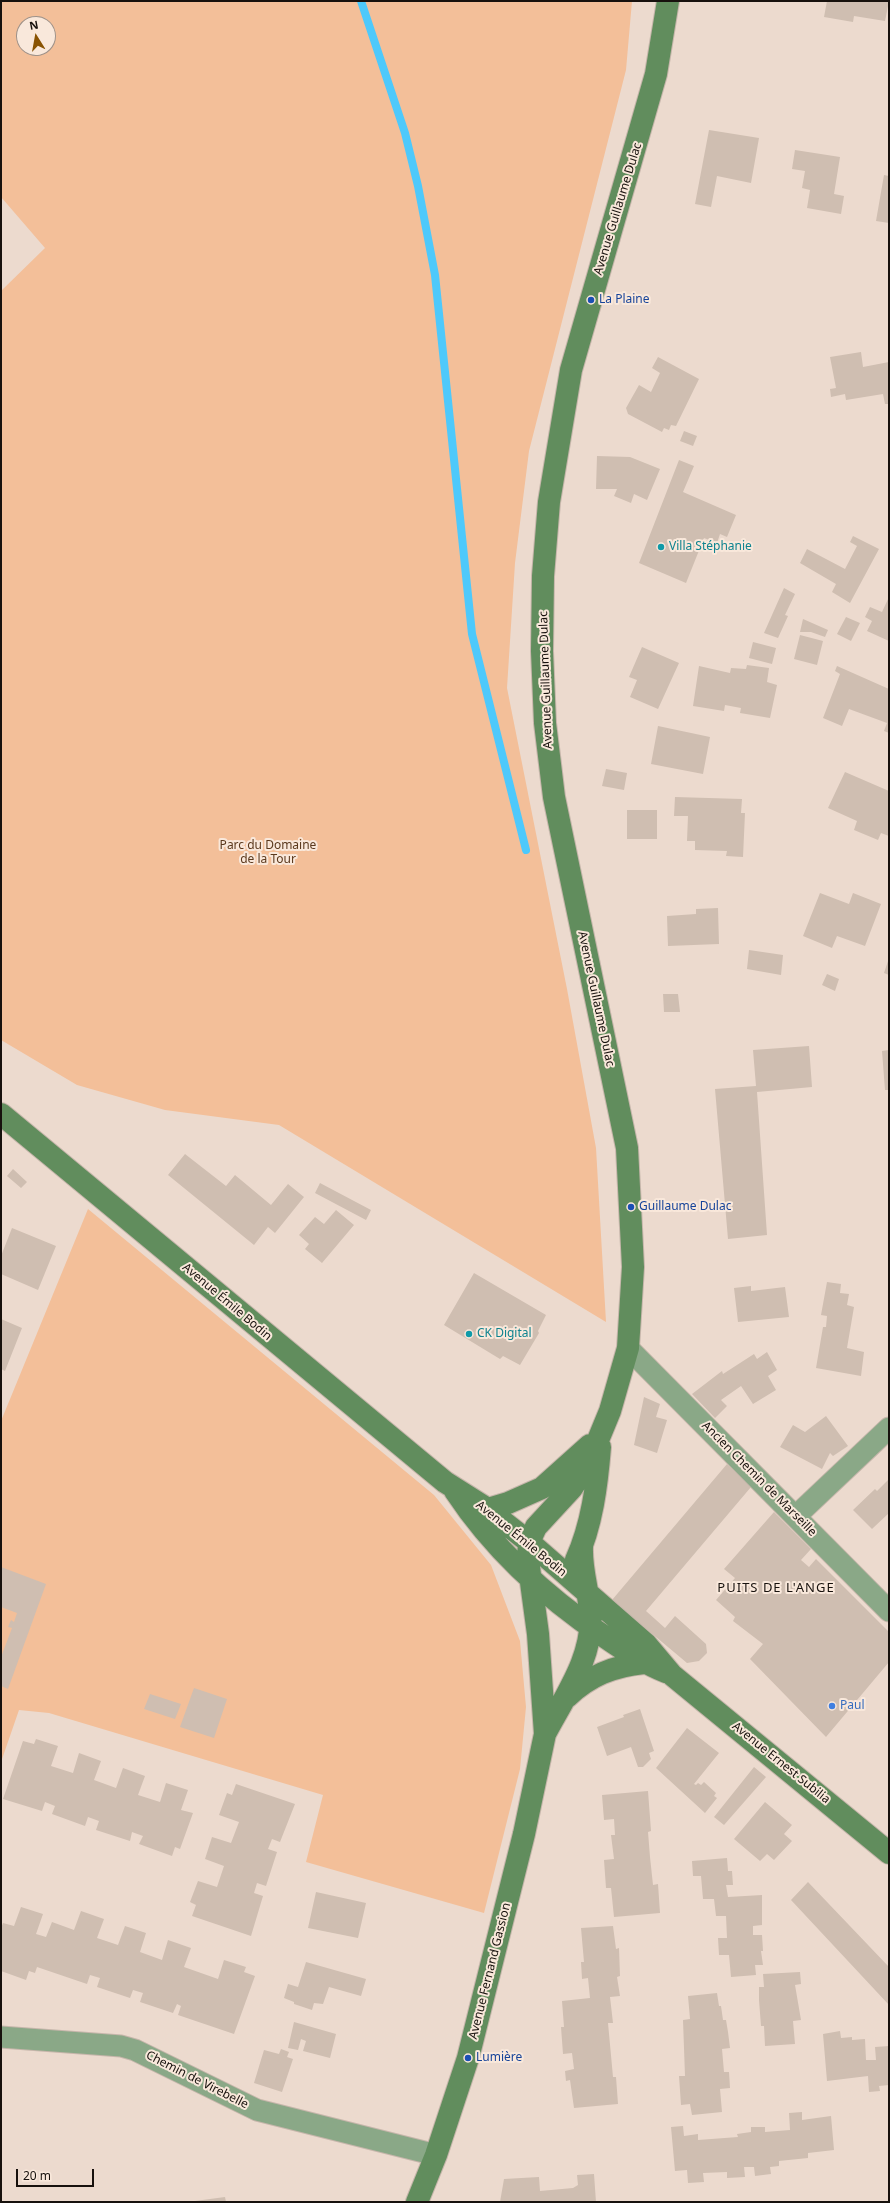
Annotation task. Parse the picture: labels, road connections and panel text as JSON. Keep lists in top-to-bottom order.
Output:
{
  "streets": {
    "main road": [
      "Avenue Guillaume Dulac",
      "Avenue Émile Bodin",
      "Avenue Ernest Subilia",
      "Avenue Fernand Gassion"
    ],
    "street": ["Ancien Chemin de Marseille", "Chemin de Virebelle"]
  },
  "crossings": [
    ["Avenue Guillaume Dulac", "Avenue Émile Bodin"],
    ["Avenue Guillaume Dulac", "Ancien Chemin de Marseille"],
    ["Avenue Guillaume Dulac", "Avenue Ernest Subilia"],
    ["Avenue Guillaume Dulac", "Avenue Fernand Gassion"],
    ["Avenue Émile Bodin", "Avenue Ernest Subilia"],
    ["Avenue Émile Bodin", "Avenue Fernand Gassion"],
    ["Avenue Ernest Subilia", "Avenue Fernand Gassion"],
    ["Avenue Fernand Gassion", "Chemin de Virebelle"]
  ],
  "districts": ["PUITS DE L'ANGE"],
  "parks": ["Parc du Domaine de la Tour"],
  "places": [
    "La Plaine",
    "Villa Stéphanie",
    "Guillaume Dulac",
    "CK Digital",
    "Paul",
    "Lumière"
  ],
  "scale_bar": "20 m",
  "north": "top"
}
